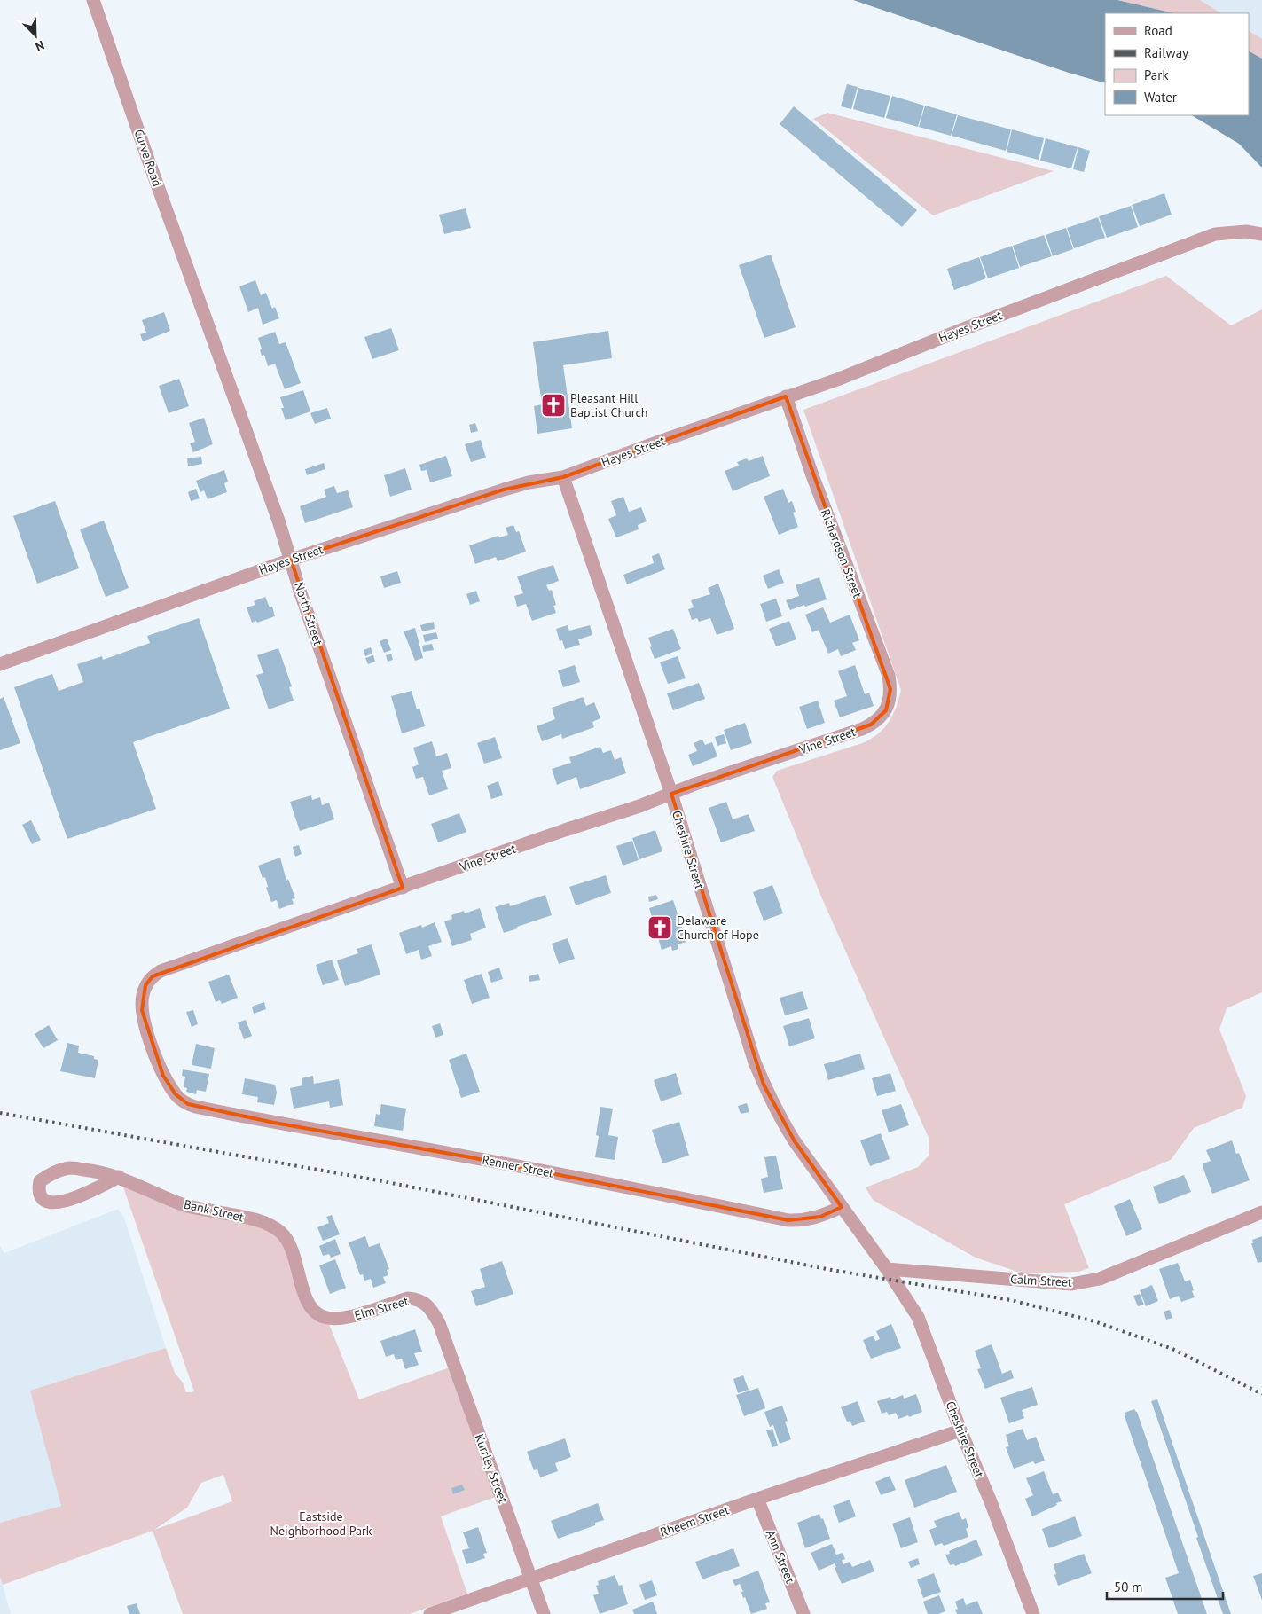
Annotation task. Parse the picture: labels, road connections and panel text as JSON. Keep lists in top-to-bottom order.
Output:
{
  "streets": {
    "street": [
      "Curve Road",
      "Hayes Street",
      "Richardson Street",
      "North Street",
      "Vine Street",
      "Cheshire Street",
      "Renner Street",
      "Bank Street",
      "Calm Street",
      "Elm Street",
      "Kurrley Street",
      "Rheem Street",
      "Ann Street"
    ]
  },
  "crossings": [
    ["Curve Road", "North Street"],
    ["Hayes Street", "Richardson Street"],
    ["Hayes Street", "North Street"],
    ["Hayes Street", "Cheshire Street"],
    ["Richardson Street", "Vine Street"],
    ["North Street", "Vine Street"],
    ["Vine Street", "Cheshire Street"],
    ["Vine Street", "Renner Street"],
    ["Cheshire Street", "Renner Street"],
    ["Cheshire Street", "Calm Street"],
    ["Cheshire Street", "Rheem Street"],
    ["Bank Street", "Elm Street"],
    ["Elm Street", "Kurrley Street"],
    ["Kurrley Street", "Rheem Street"],
    ["Rheem Street", "Ann Street"]
  ],
  "parks": ["Eastside Neighborhood Park"],
  "places": {
    "church": ["Pleasant Hill Baptist Church", "Delaware Church of Hope"]
  },
  "legend": [
    "Road",
    "Railway",
    "Park",
    "Water"
  ],
  "scale_bar": "50 m",
  "north": "bottom right"
}
